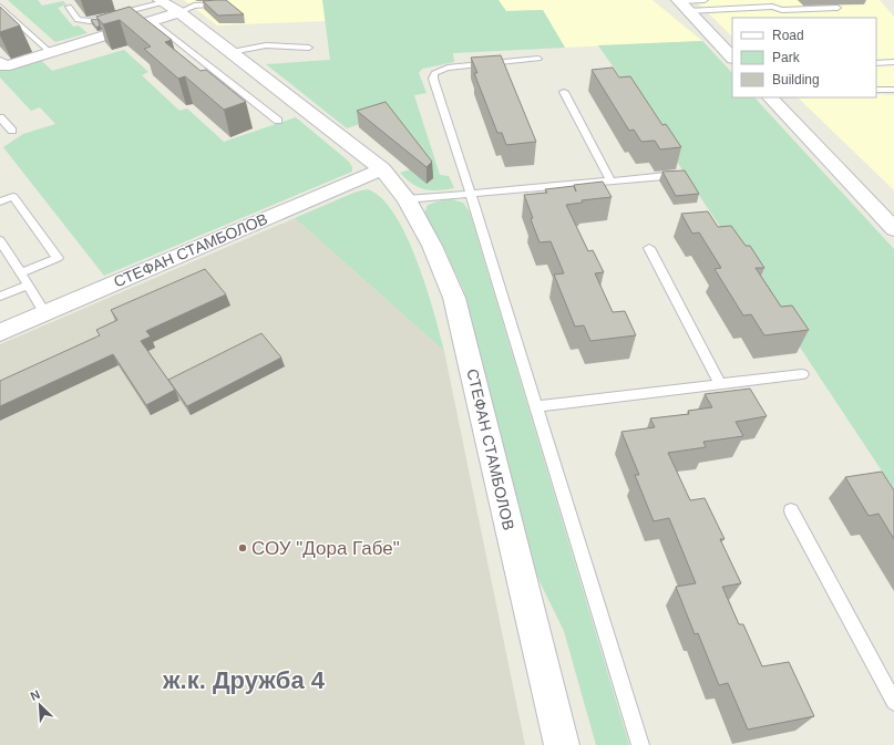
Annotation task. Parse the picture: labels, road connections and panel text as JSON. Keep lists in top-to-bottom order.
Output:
{
  "streets": {
    "street": ["СТЕФАН СТАМБОЛОВ"]
  },
  "districts": ["ж.к. Дружба 4"],
  "places": ["СОУ \"Дора Габе\""],
  "legend": ["Road", "Park", "Building"],
  "north": "top left"
}
